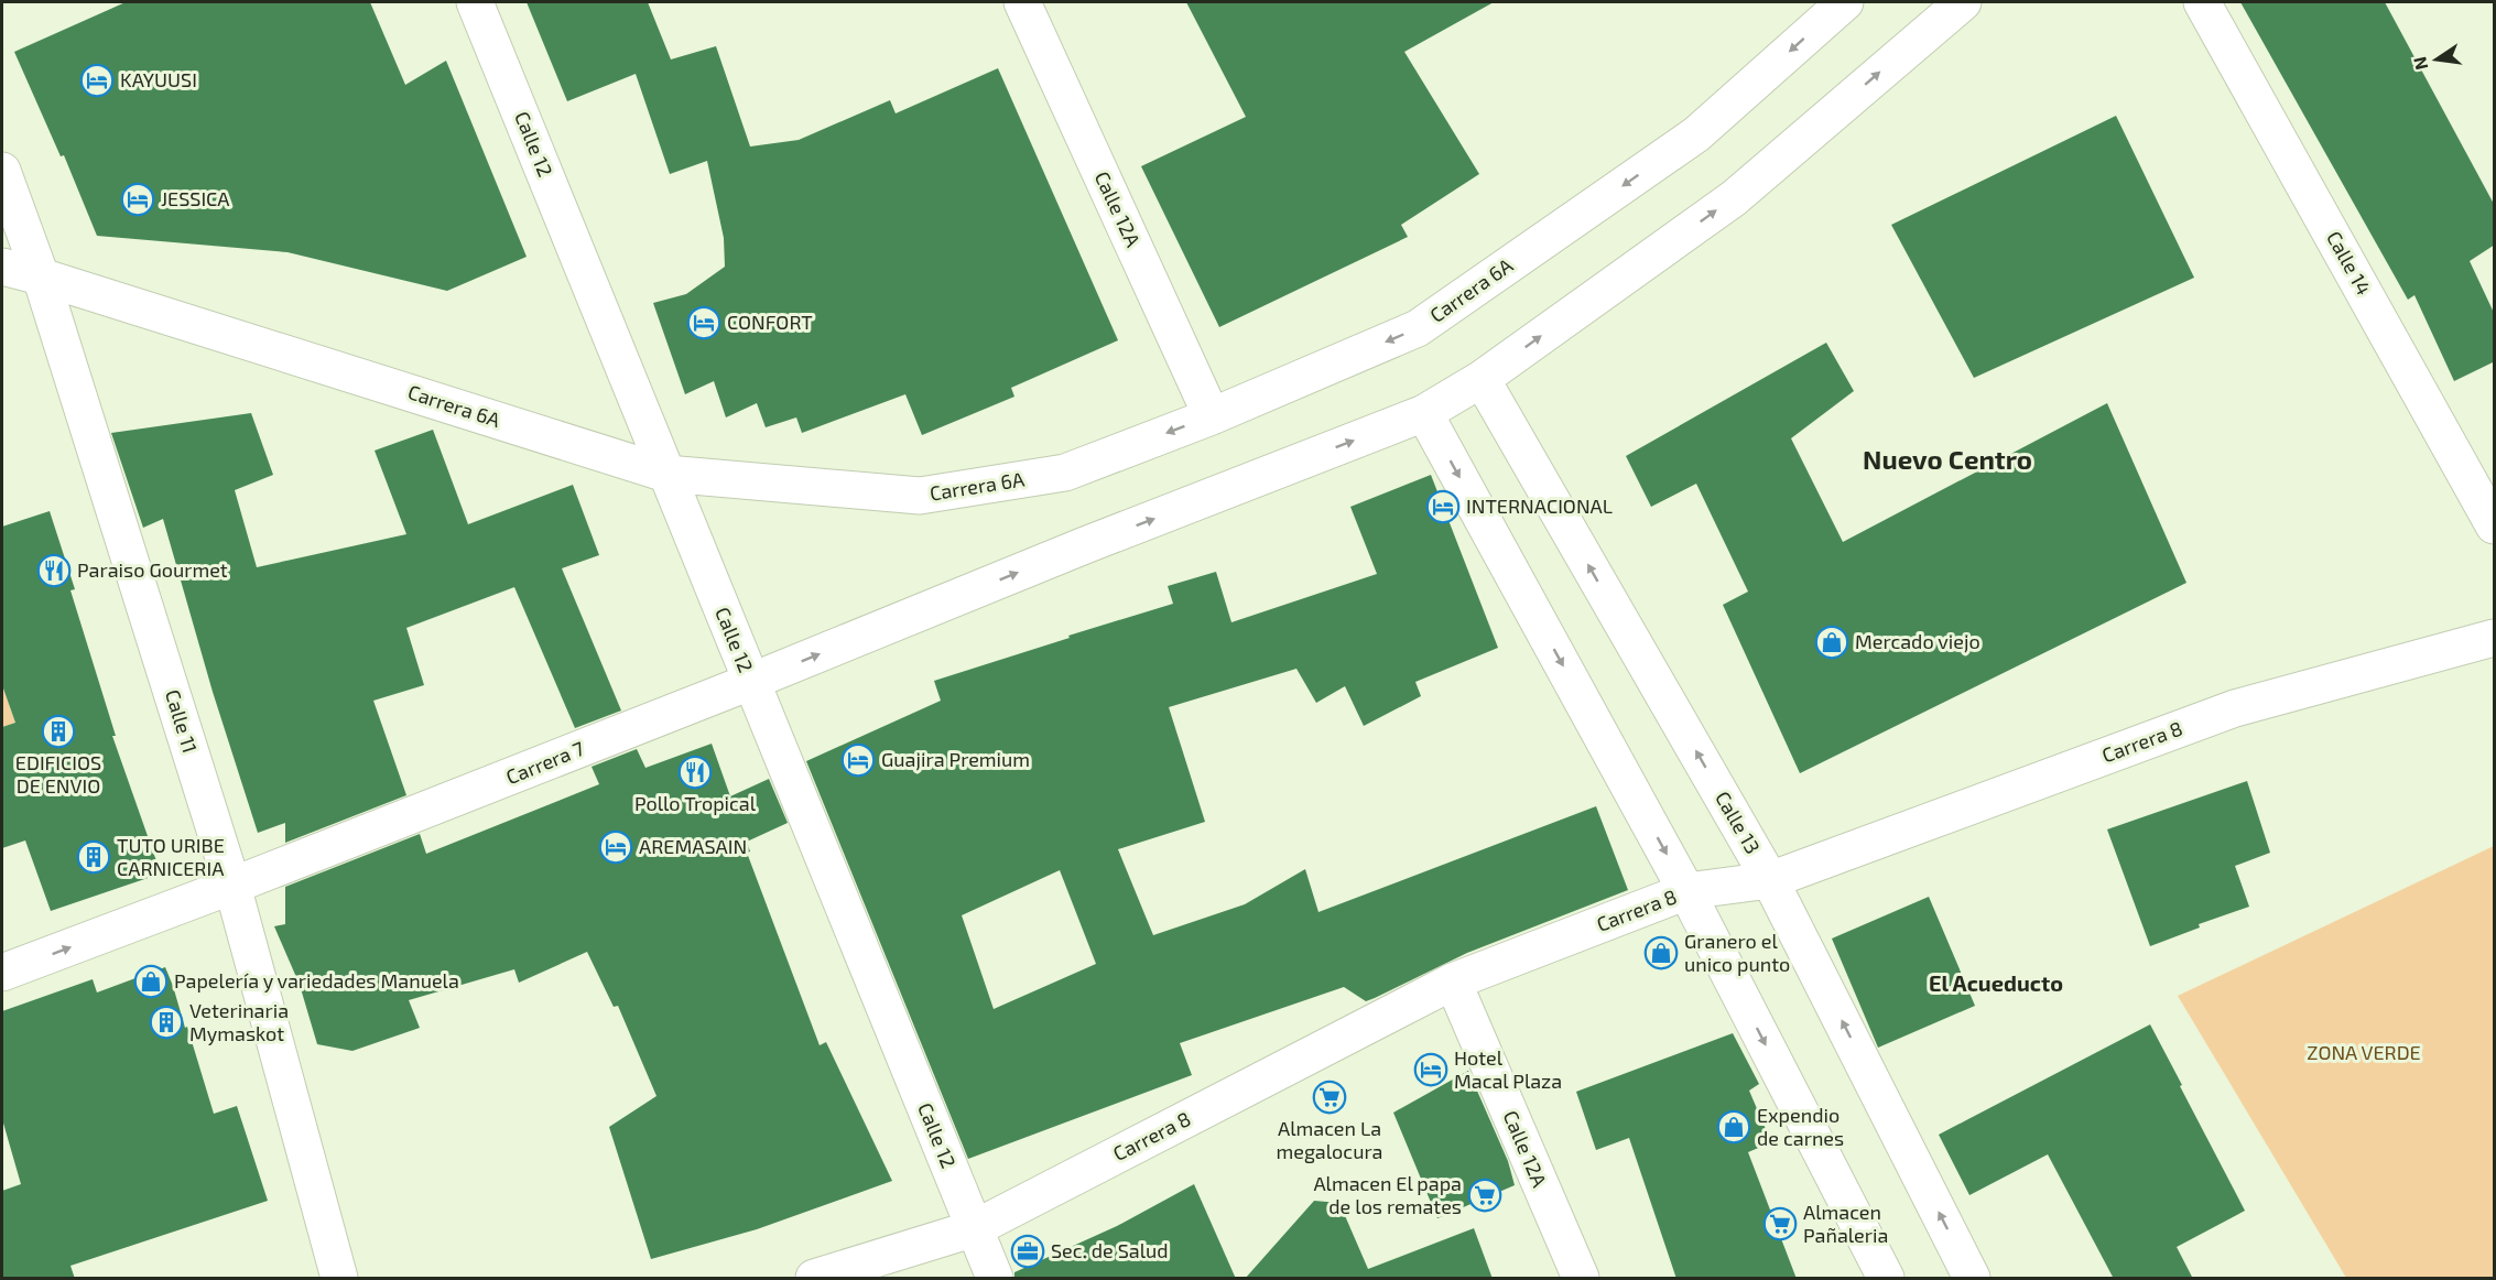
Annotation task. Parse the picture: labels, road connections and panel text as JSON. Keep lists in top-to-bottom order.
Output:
{
  "streets": {
    "street": [
      "Calle 12",
      "Calle 12A",
      "Calle 14",
      "Carrera 6A",
      "Calle 11",
      "Carrera 8",
      "Carrera 7",
      "Calle 13"
    ]
  },
  "crossings": [
    ["Calle 12", "Carrera 6A"],
    ["Calle 12", "Carrera 8"],
    ["Calle 12", "Carrera 7"],
    ["Calle 12A", "Carrera 6A"],
    ["Calle 12A", "Carrera 8"],
    ["Carrera 6A", "Calle 11"],
    ["Calle 11", "Carrera 7"],
    ["Carrera 8", "Calle 13"],
    ["Carrera 7", "Calle 13"]
  ],
  "one_way": ["Carrera 7"],
  "districts": ["Nuevo Centro", "El Acueducto"],
  "parks": ["ZONA VERDE"],
  "places": {
    "hotel": [
      "KAYUUSI",
      "JESSICA",
      "CONFORT",
      "INTERNACIONAL",
      "Guajira Premium",
      "AREMASAIN",
      "Hotel Macal Plaza"
    ],
    "restaurant": ["Paraiso Gourmet", "Pollo Tropical"],
    "shop": [
      "Mercado viejo",
      "Granero el unico punto",
      "Papelería y variedades Manuela",
      "Expendio de carnes"
    ],
    "building": ["EDIFICIOS DE ENVIO", "TUTO URIBE CARNICERIA", "Veterinaria Mymaskot"],
    "supermarket": ["Almacen La megalocura", "Almacen El papa de los remates", "Almacen Pañaleria"],
    "office": ["Sec. de Salud"]
  },
  "north": "left"
}
